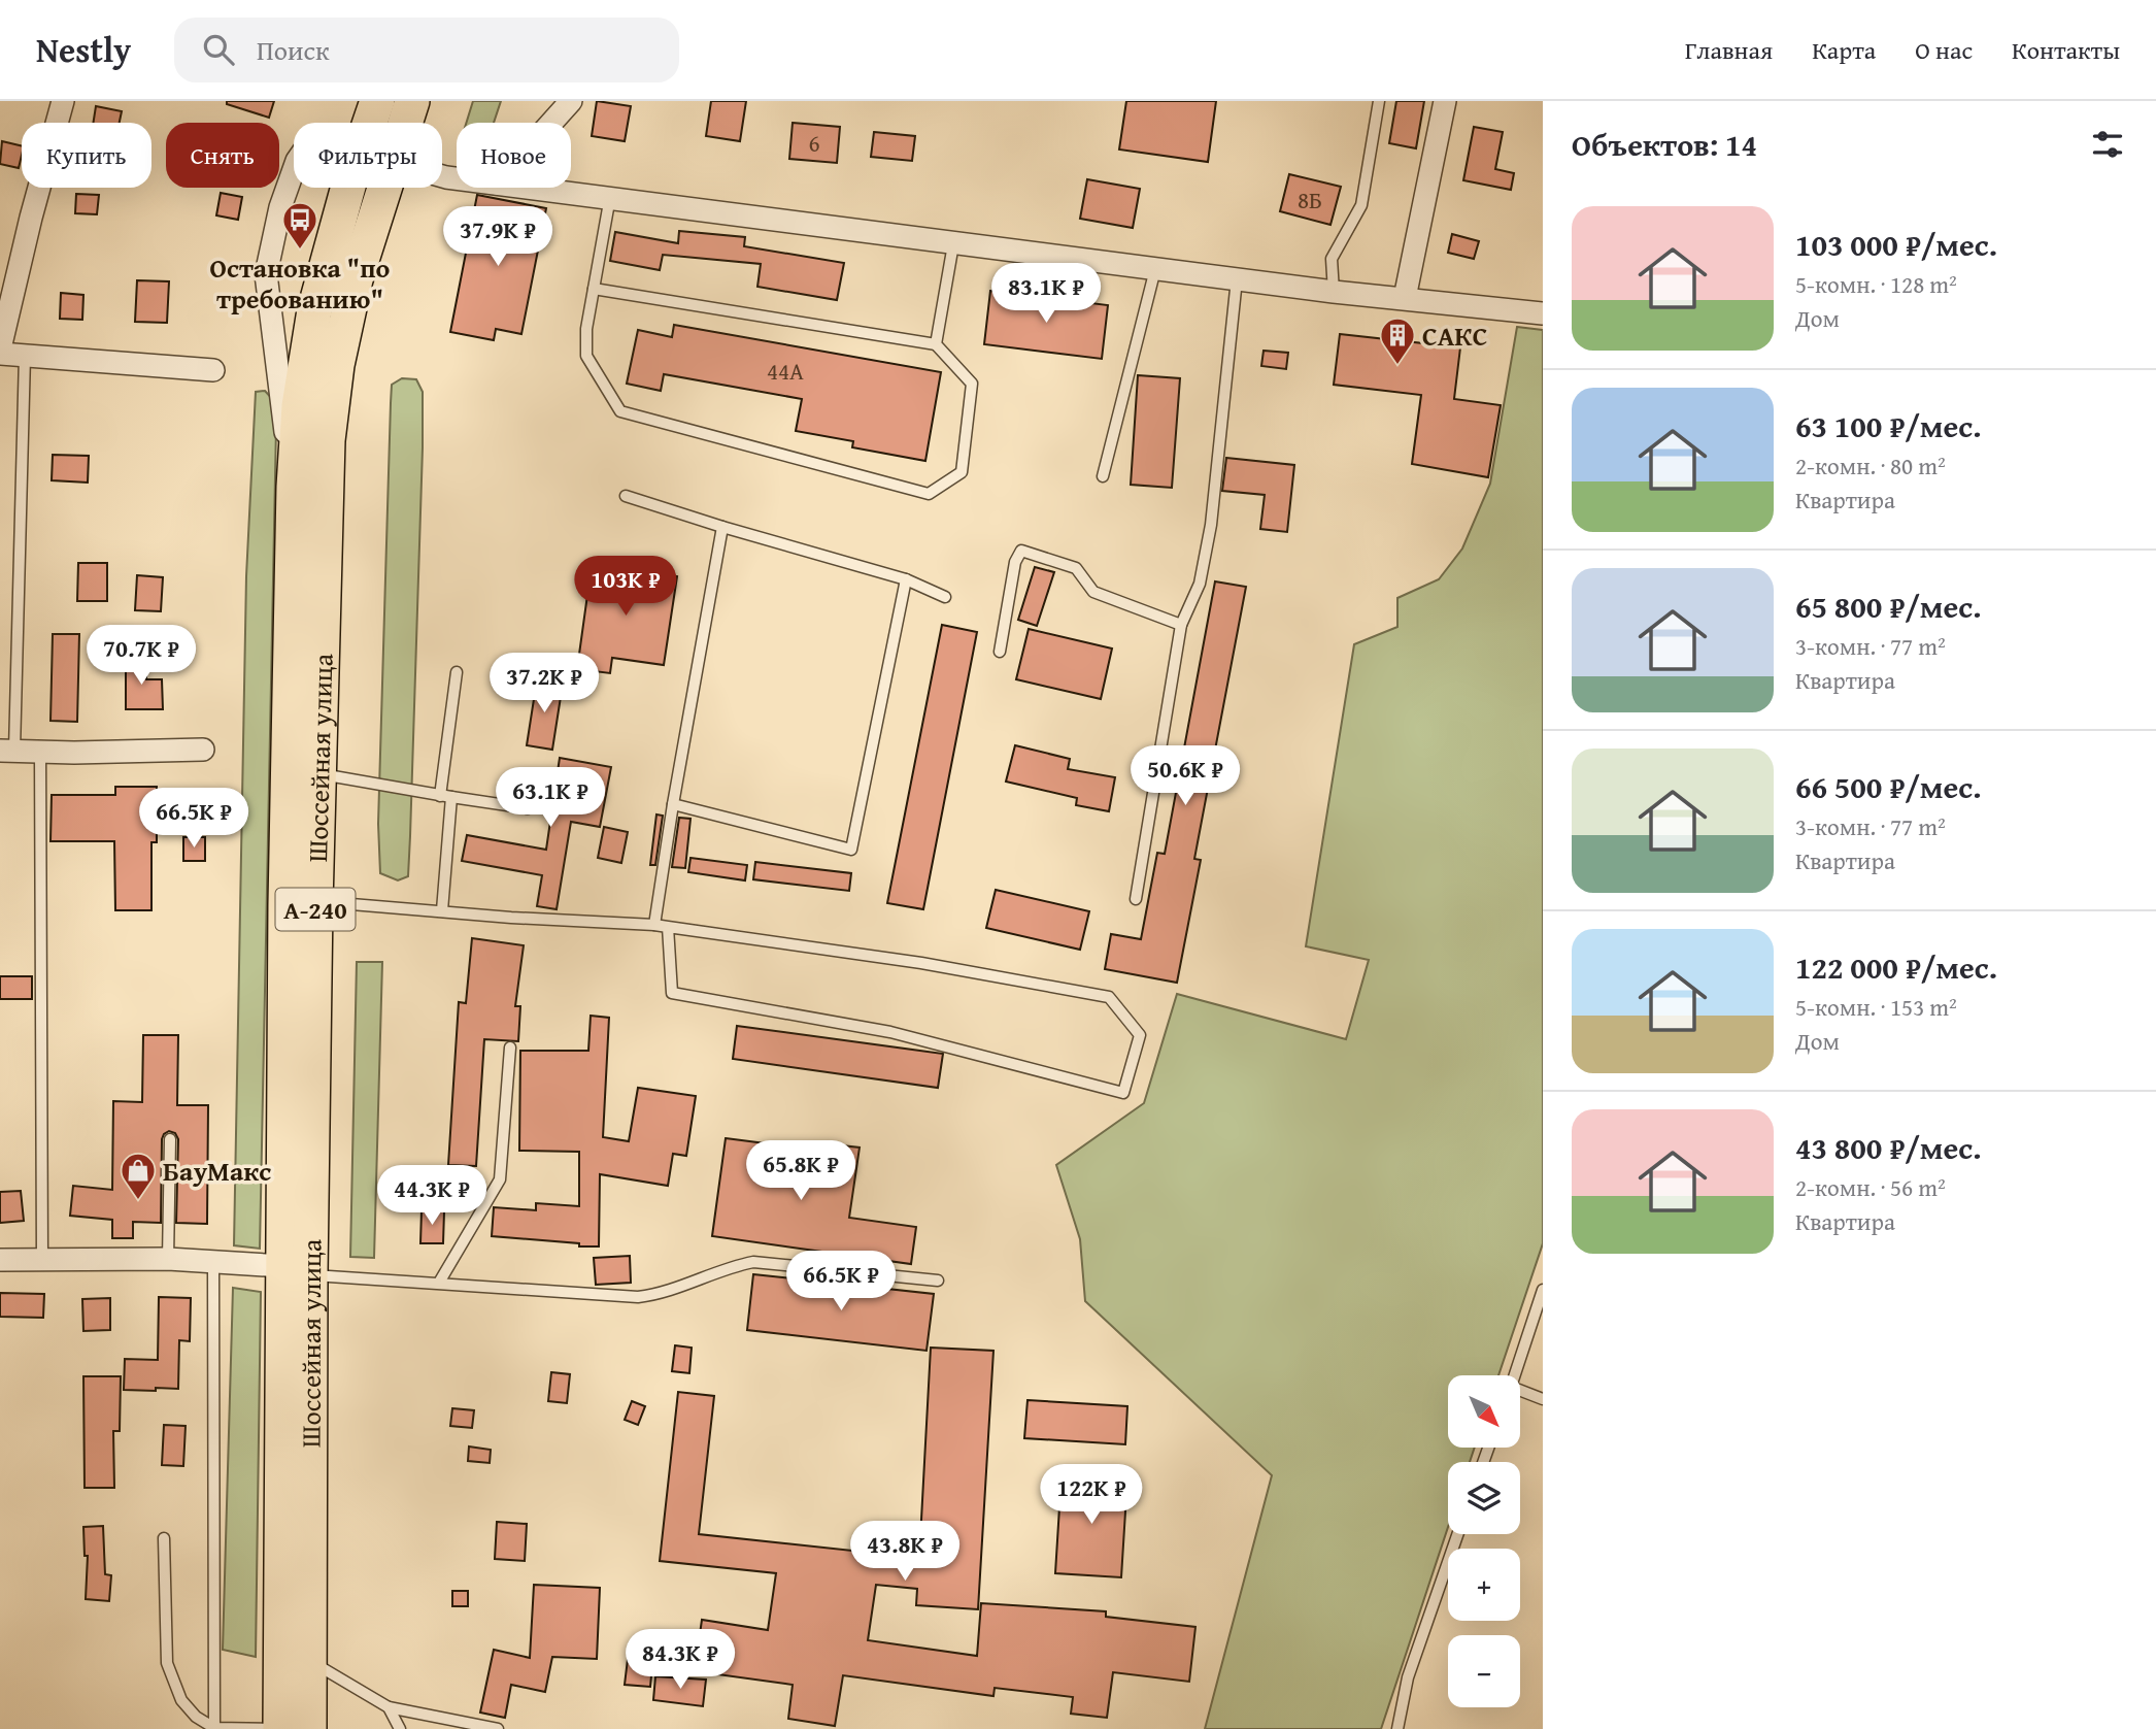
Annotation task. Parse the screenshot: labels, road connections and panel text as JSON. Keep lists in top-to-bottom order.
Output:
{
  "streets": {
    "main road": ["Шоссейная улица", "А-240"]
  },
  "places": {
    "bus stop": ["Остановка \"по требованию\""],
    "building": ["САКС"],
    "shop": ["БауМакс"]
  },
  "house_numbers": ["6", "8Б", "44А"],
  "north": "bottom right",
  "page": {
    "header": "Nestly",
    "search": "Поиск",
    "nav": [
      "Главная",
      "Карта",
      "О нас",
      "Контакты"
    ],
    "heading": "Объектов: 14",
    "chip": [
      "Купить",
      "Снять",
      "Фильтры",
      "Новое"
    ],
    "list": [
      {
        "name": "103 000 ₽/мес.",
        "note": "5-комн. · 128 m² · Дом"
      },
      {
        "name": "63 100 ₽/мес.",
        "note": "2-комн. · 80 m² · Квартира"
      },
      {
        "name": "65 800 ₽/мес.",
        "note": "3-комн. · 77 m² · Квартира"
      },
      {
        "name": "66 500 ₽/мес.",
        "note": "3-комн. · 77 m² · Квартира"
      },
      {
        "name": "122 000 ₽/мес.",
        "note": "5-комн. · 153 m² · Дом"
      },
      {
        "name": "43 800 ₽/мес.",
        "note": "2-комн. · 56 m² · Квартира"
      }
    ],
    "price": [
      "37.9K ₽",
      "83.1K ₽",
      "103K ₽",
      "70.7K ₽",
      "37.2K ₽",
      "50.6K ₽",
      "63.1K ₽",
      "66.5K ₽",
      "65.8K ₽",
      "44.3K ₽",
      "66.5K ₽",
      "122K ₽",
      "43.8K ₽",
      "84.3K ₽"
    ],
    "map_buttons": ["+", "−"]
  }
}
